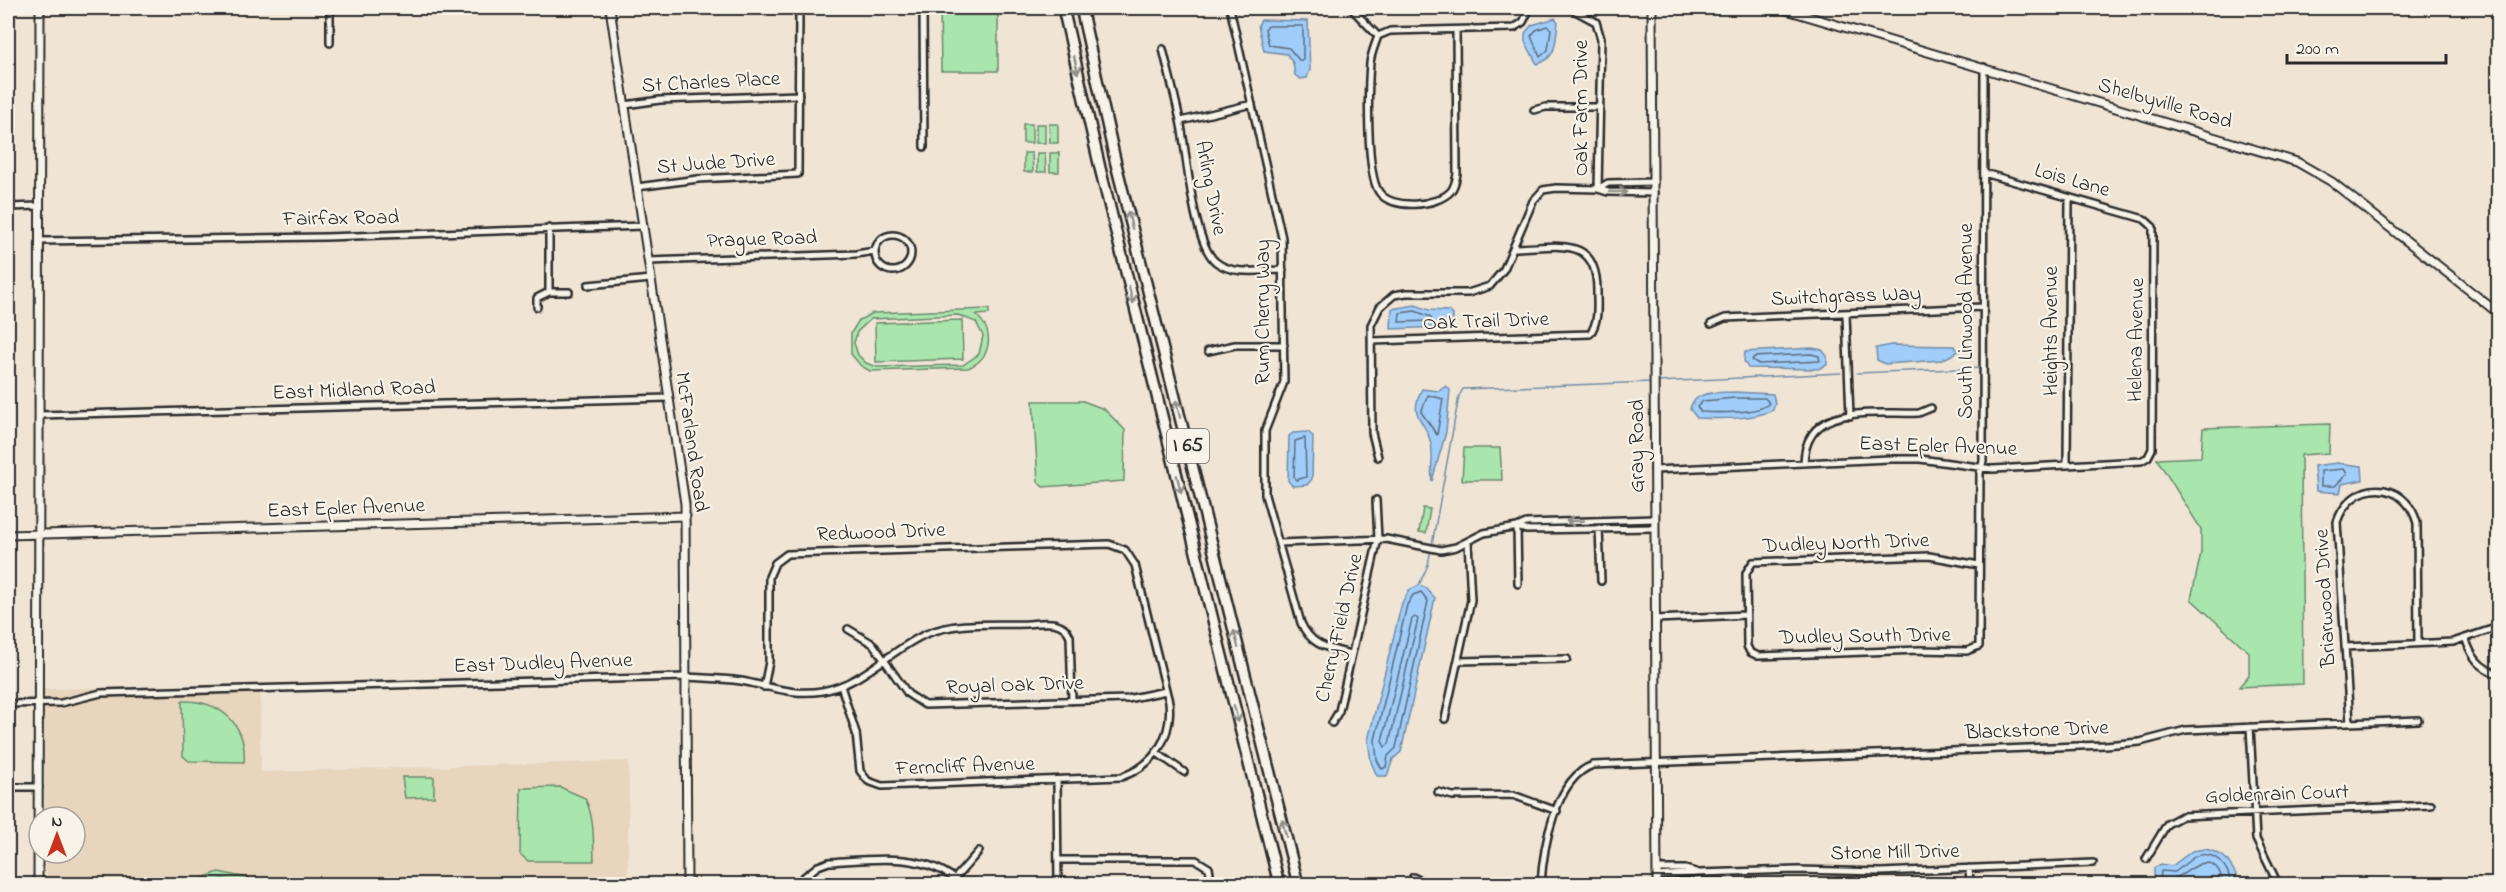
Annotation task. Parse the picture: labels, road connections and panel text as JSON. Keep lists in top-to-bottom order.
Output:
{
  "streets": {
    "highway": ["I 65"],
    "street": [
      "St Charles Place",
      "Shelbyville Road",
      "Oak Farm Drive",
      "St Jude Drive",
      "Lois Lane",
      "Arling Drive",
      "Fairfax Road",
      "Prague Road",
      "Switchgrass Way",
      "Rum Cherry Way",
      "South Linwood Avenue",
      "Oak Trail Drive",
      "Heights Avenue",
      "Helena Avenue",
      "East Midland Road",
      "McFarland Road",
      "Gray Road",
      "East Epler Avenue",
      "Redwood Drive",
      "Dudley North Drive",
      "Briarwood Drive",
      "Cherry Field Drive",
      "Dudley South Drive",
      "East Dudley Avenue",
      "Royal Oak Drive",
      "Blackstone Drive",
      "Ferncliff Avenue",
      "Goldenrain Court",
      "Stone Mill Drive"
    ]
  },
  "crossings": [
    ["St Charles Place", "St Jude Drive"],
    ["St Charles Place", "McFarland Road"],
    ["Shelbyville Road", "South Linwood Avenue"],
    ["St Jude Drive", "McFarland Road"],
    ["Lois Lane", "South Linwood Avenue"],
    ["Lois Lane", "Heights Avenue"],
    ["Lois Lane", "Helena Avenue"],
    ["Arling Drive", "Rum Cherry Way"],
    ["Fairfax Road", "McFarland Road"],
    ["Prague Road", "McFarland Road"],
    ["Switchgrass Way", "South Linwood Avenue"],
    ["Rum Cherry Way", "Cherry Field Drive"],
    ["South Linwood Avenue", "East Epler Avenue"],
    ["South Linwood Avenue", "Dudley North Drive"],
    ["South Linwood Avenue", "Dudley South Drive"],
    ["Heights Avenue", "East Epler Avenue"],
    ["Helena Avenue", "East Epler Avenue"],
    ["East Midland Road", "McFarland Road"],
    ["McFarland Road", "East Epler Avenue"],
    ["McFarland Road", "East Dudley Avenue"],
    ["Gray Road", "East Epler Avenue"],
    ["Gray Road", "Blackstone Drive"],
    ["Gray Road", "Stone Mill Drive"],
    ["Redwood Drive", "East Dudley Avenue"],
    ["Redwood Drive", "Royal Oak Drive"],
    ["Dudley North Drive", "Dudley South Drive"],
    ["Briarwood Drive", "Blackstone Drive"],
    ["East Dudley Avenue", "Royal Oak Drive"],
    ["East Dudley Avenue", "Ferncliff Avenue"]
  ],
  "scale_bar": "200 m",
  "north": "top"
}
